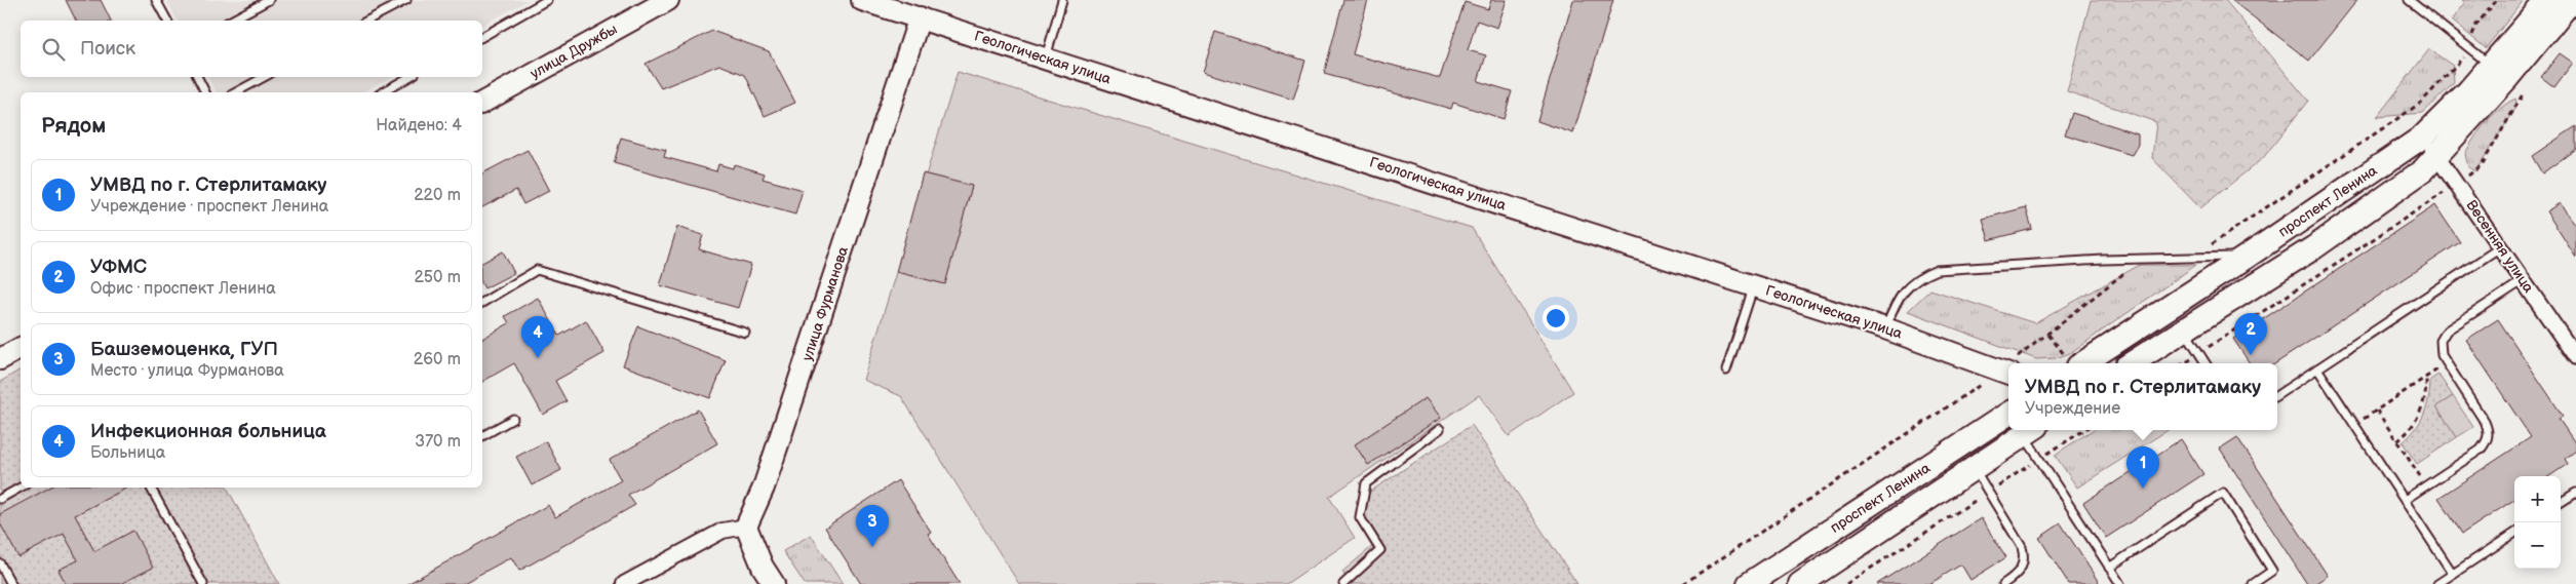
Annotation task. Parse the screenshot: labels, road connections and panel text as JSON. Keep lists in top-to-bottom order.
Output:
{
  "streets": {
    "main road": [
      "улица Дружбы",
      "Геологическая улица",
      "проспект Ленина",
      "улица Фурманова"
    ],
    "street": ["Весенняя улица"]
  },
  "crossings": [
    ["Геологическая улица", "улица Фурманова"],
    ["проспект Ленина", "Весенняя улица"]
  ],
  "page": {
    "search": "Поиск",
    "heading": ["Рядом", "Найдено: 4"],
    "list": [
      {
        "mark": "1",
        "name": "УМВД по г. Стерлитамаку",
        "note": "Учреждение · проспект Ленина",
        "value": "220 m"
      },
      {
        "mark": "2",
        "name": "УФМС",
        "note": "Офис · проспект Ленина",
        "value": "250 m"
      },
      {
        "mark": "3",
        "name": "Башземоценка, ГУП",
        "note": "Место · улица Фурманова",
        "value": "260 m"
      },
      {
        "mark": "4",
        "name": "Инфекционная больница",
        "note": "Больница",
        "value": "370 m"
      }
    ],
    "pins": [
      "2",
      "4",
      "1",
      "3"
    ],
    "popup": ["УМВД по г. Стерлитамаку", "Учреждение"],
    "map_buttons": ["+", "−"]
  }
}
